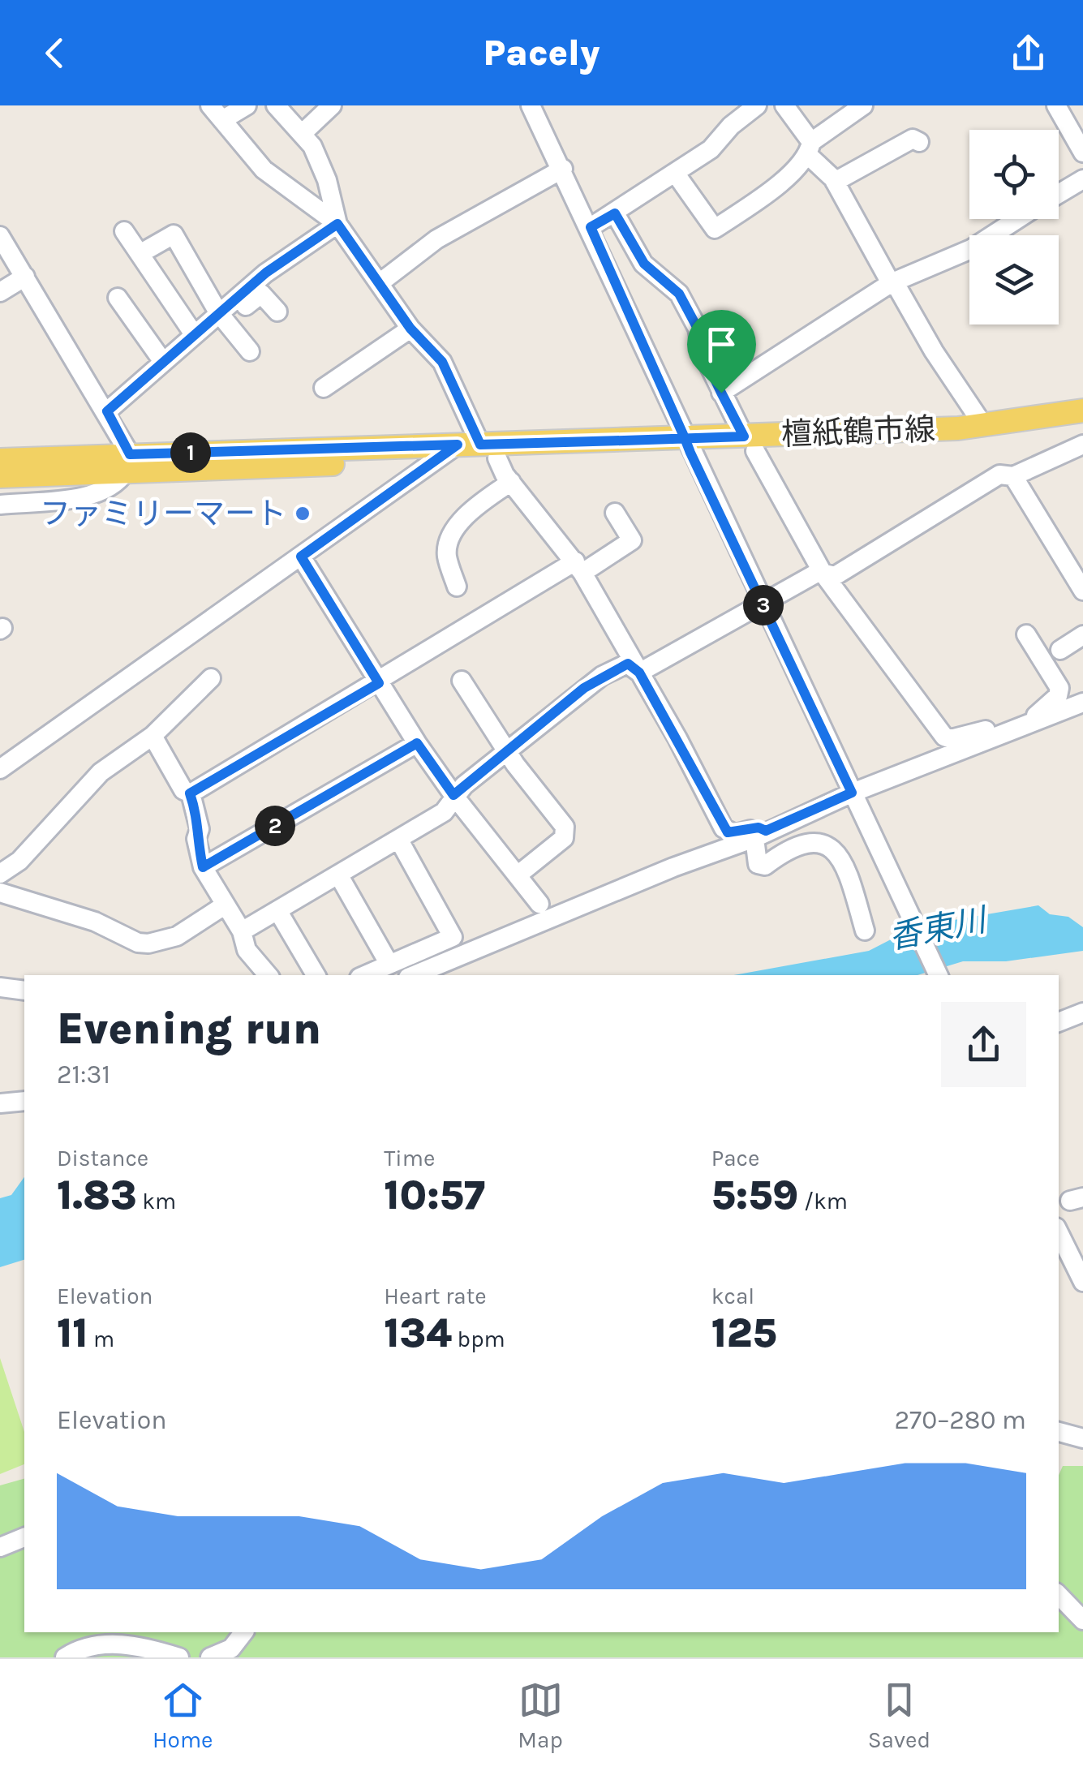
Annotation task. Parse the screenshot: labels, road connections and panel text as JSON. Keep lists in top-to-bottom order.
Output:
{
  "streets": {
    "main road": ["檀紙鶴市線"]
  },
  "water": ["香東川"],
  "places": ["ファミリーマート"],
  "page": {
    "header": "Pacely",
    "pins": ["1", "3", "2"],
    "heading": ["Evening run", "21:31"],
    "stats": [
      ["Distance", "1.83 km"],
      ["Time", "10:57"],
      ["Pace", "5:59 /km"],
      ["Elevation", "11 m"],
      ["Heart rate", "134 bpm"],
      ["kcal", "125"]
    ],
    "chart": ["Elevation", "270–280 m"],
    "tabs": ["Home", "Map", "Saved"]
  }
}
